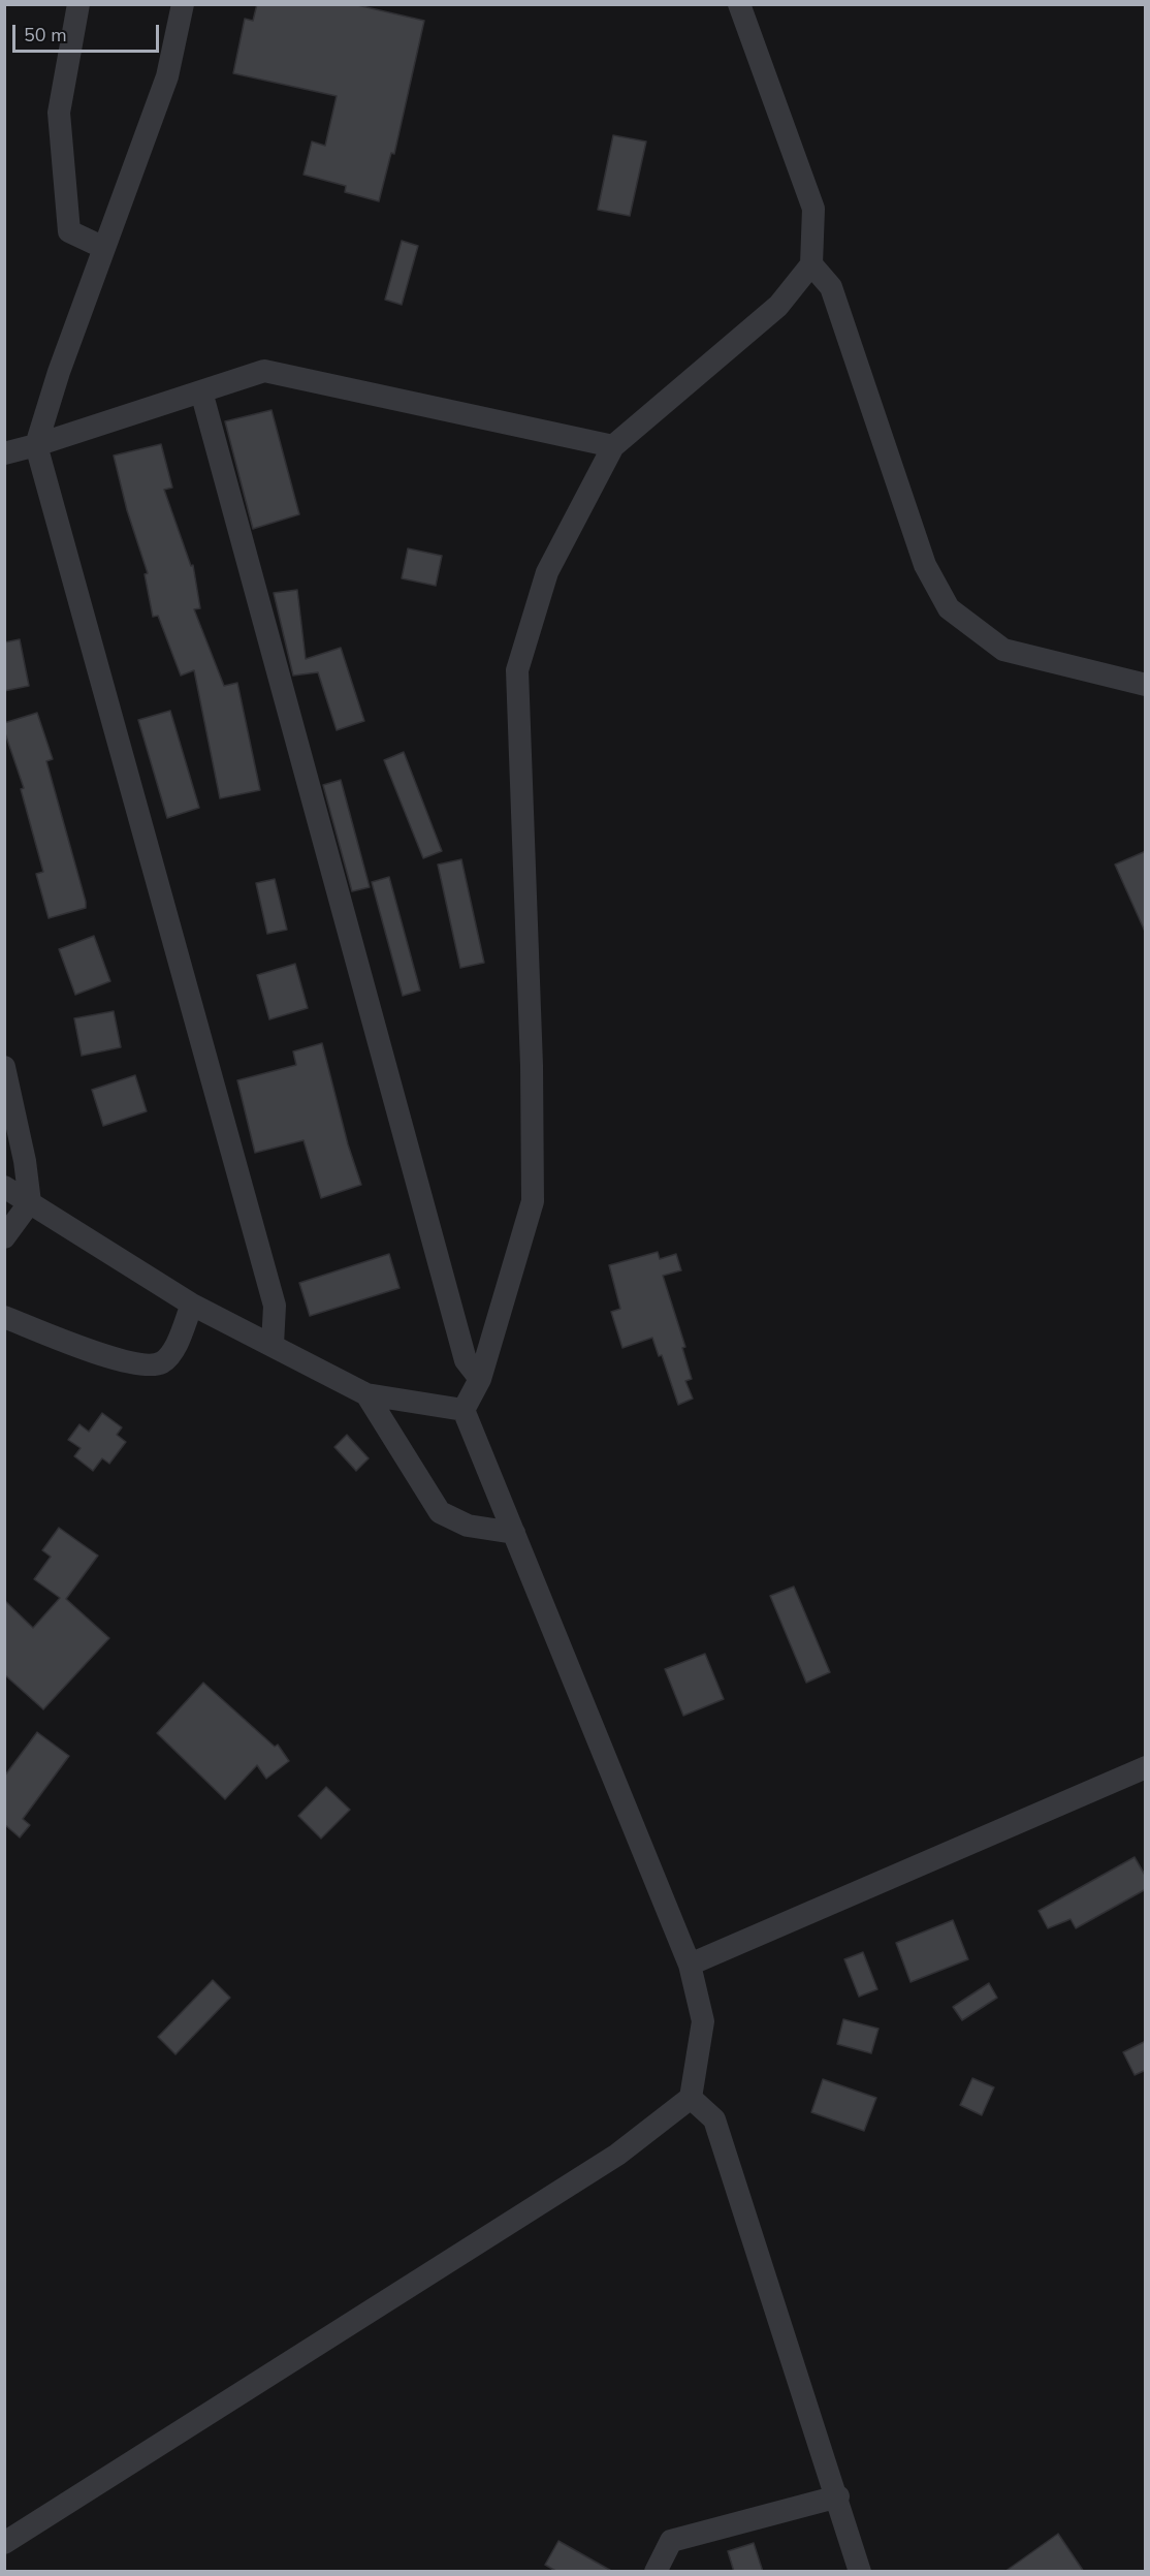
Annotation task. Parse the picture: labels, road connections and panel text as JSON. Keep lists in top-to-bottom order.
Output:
{
  "scale_bar": "50 m"
}
